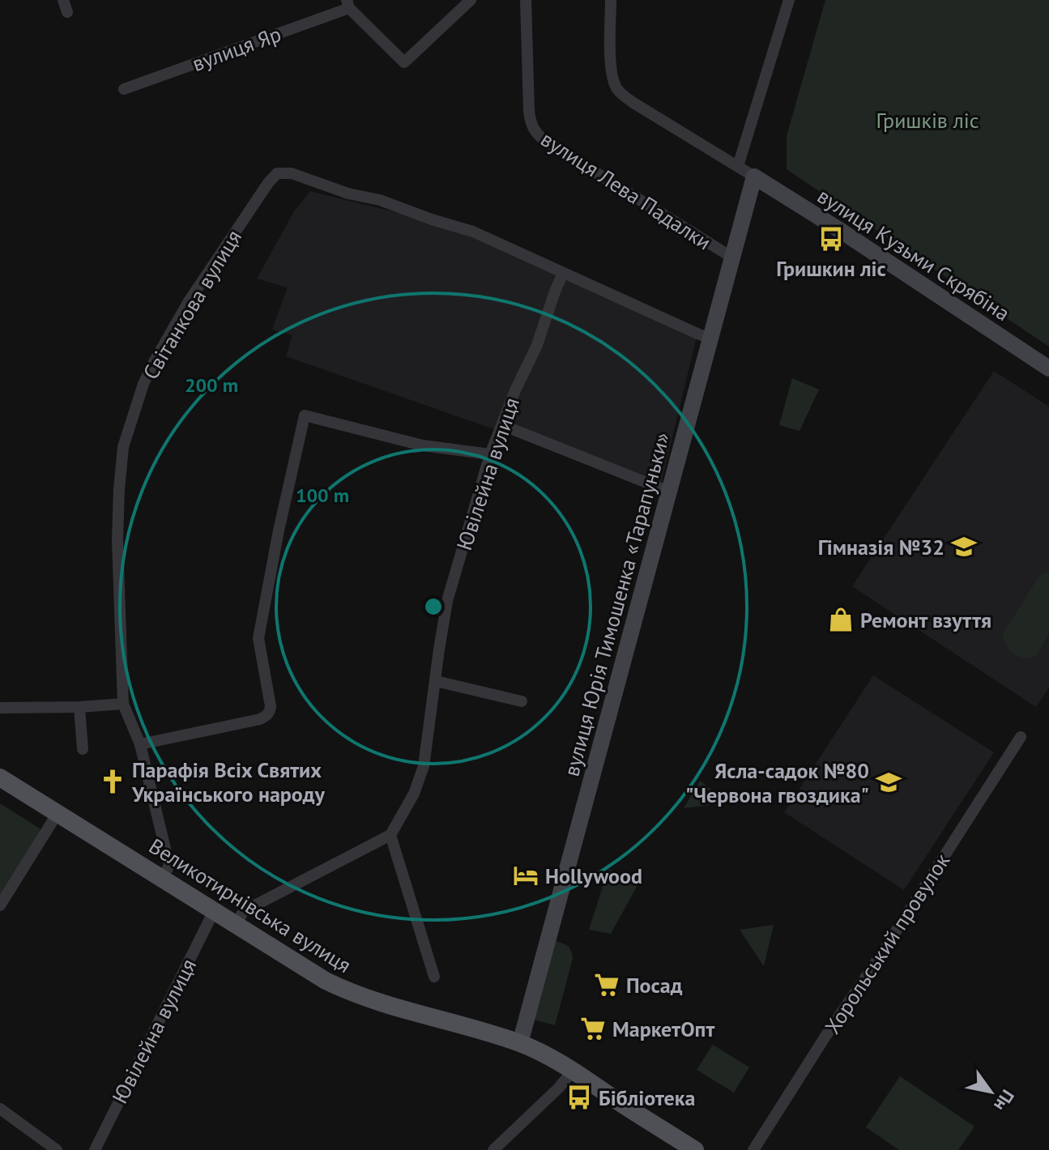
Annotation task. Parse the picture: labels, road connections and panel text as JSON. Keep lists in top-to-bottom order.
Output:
{
  "streets": {
    "main road": ["Великотирнівська вулиця"],
    "street": [
      "вулиця Яр",
      "вулиця Лева Падалки",
      "вулиця Кузьми Скрябіна",
      "Світанкова вулиця",
      "Ювілейна вулиця",
      "вулиця Юрія Тимошенка «Тарапуньки»",
      "Хорольський провулок"
    ]
  },
  "crossings": [
    ["вулиця Лева Падалки", "вулиця Юрія Тимошенка «Тарапуньки»"],
    ["вулиця Кузьми Скрябіна", "вулиця Юрія Тимошенка «Тарапуньки»"],
    ["Світанкова вулиця", "Ювілейна вулиця"],
    ["Світанкова вулиця", "Великотирнівська вулиця"],
    ["Ювілейна вулиця", "Великотирнівська вулиця"],
    ["вулиця Юрія Тимошенка «Тарапуньки»", "Великотирнівська вулиця"]
  ],
  "parks": ["Гришків ліс"],
  "places": {
    "bus stop": ["Гришкин ліс", "Бібліотека"],
    "school or university": ["Гімназія №32", "Ясла-садок №80 \"Червона гвоздика\""],
    "shop": ["Ремонт взуття"],
    "church": ["Парафія Всіх Святих Українського народу"],
    "hotel": ["Hollywood"],
    "supermarket": ["Посад", "МаркетОпт"]
  },
  "north": "bottom right",
  "rings": ["200 m", "100 m"]
}
